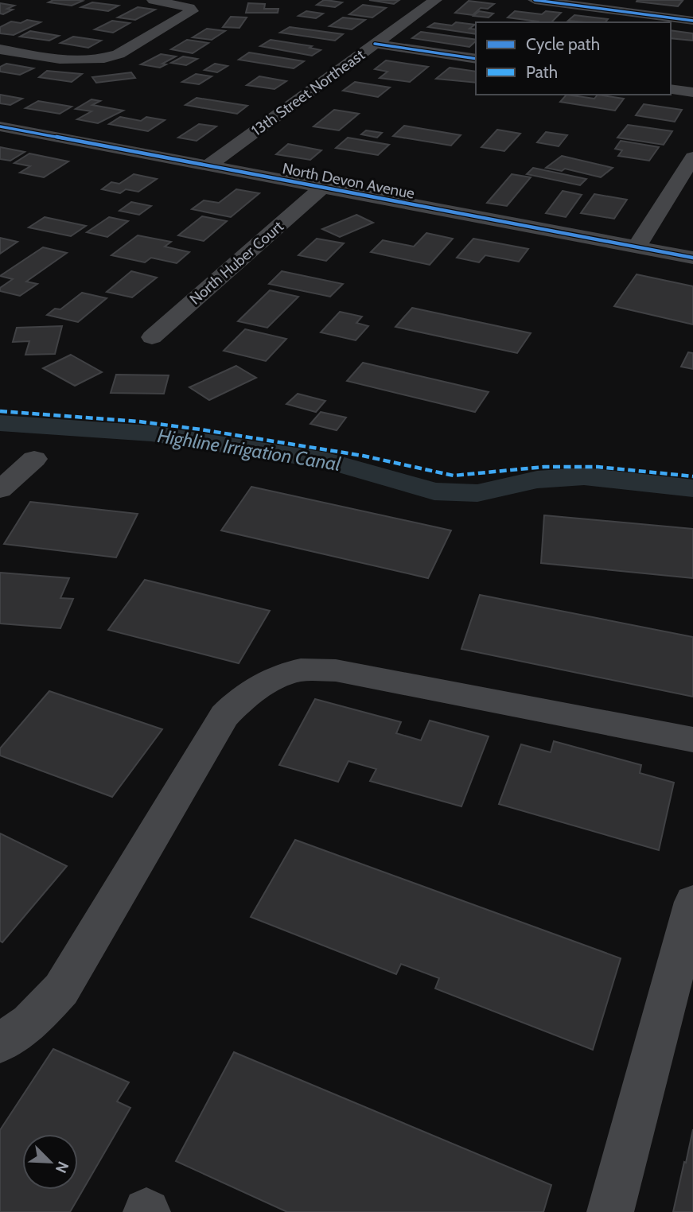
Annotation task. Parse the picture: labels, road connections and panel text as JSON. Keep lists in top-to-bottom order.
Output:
{
  "streets": {
    "street": ["13th Street Northeast", "North Devon Avenue", "North Huber Court"]
  },
  "crossings": [
    ["13th Street Northeast", "North Devon Avenue"],
    ["North Devon Avenue", "North Huber Court"]
  ],
  "water": ["Highline Irrigation Canal"],
  "legend": ["Cycle path", "Path"],
  "north": "bottom right"
}
